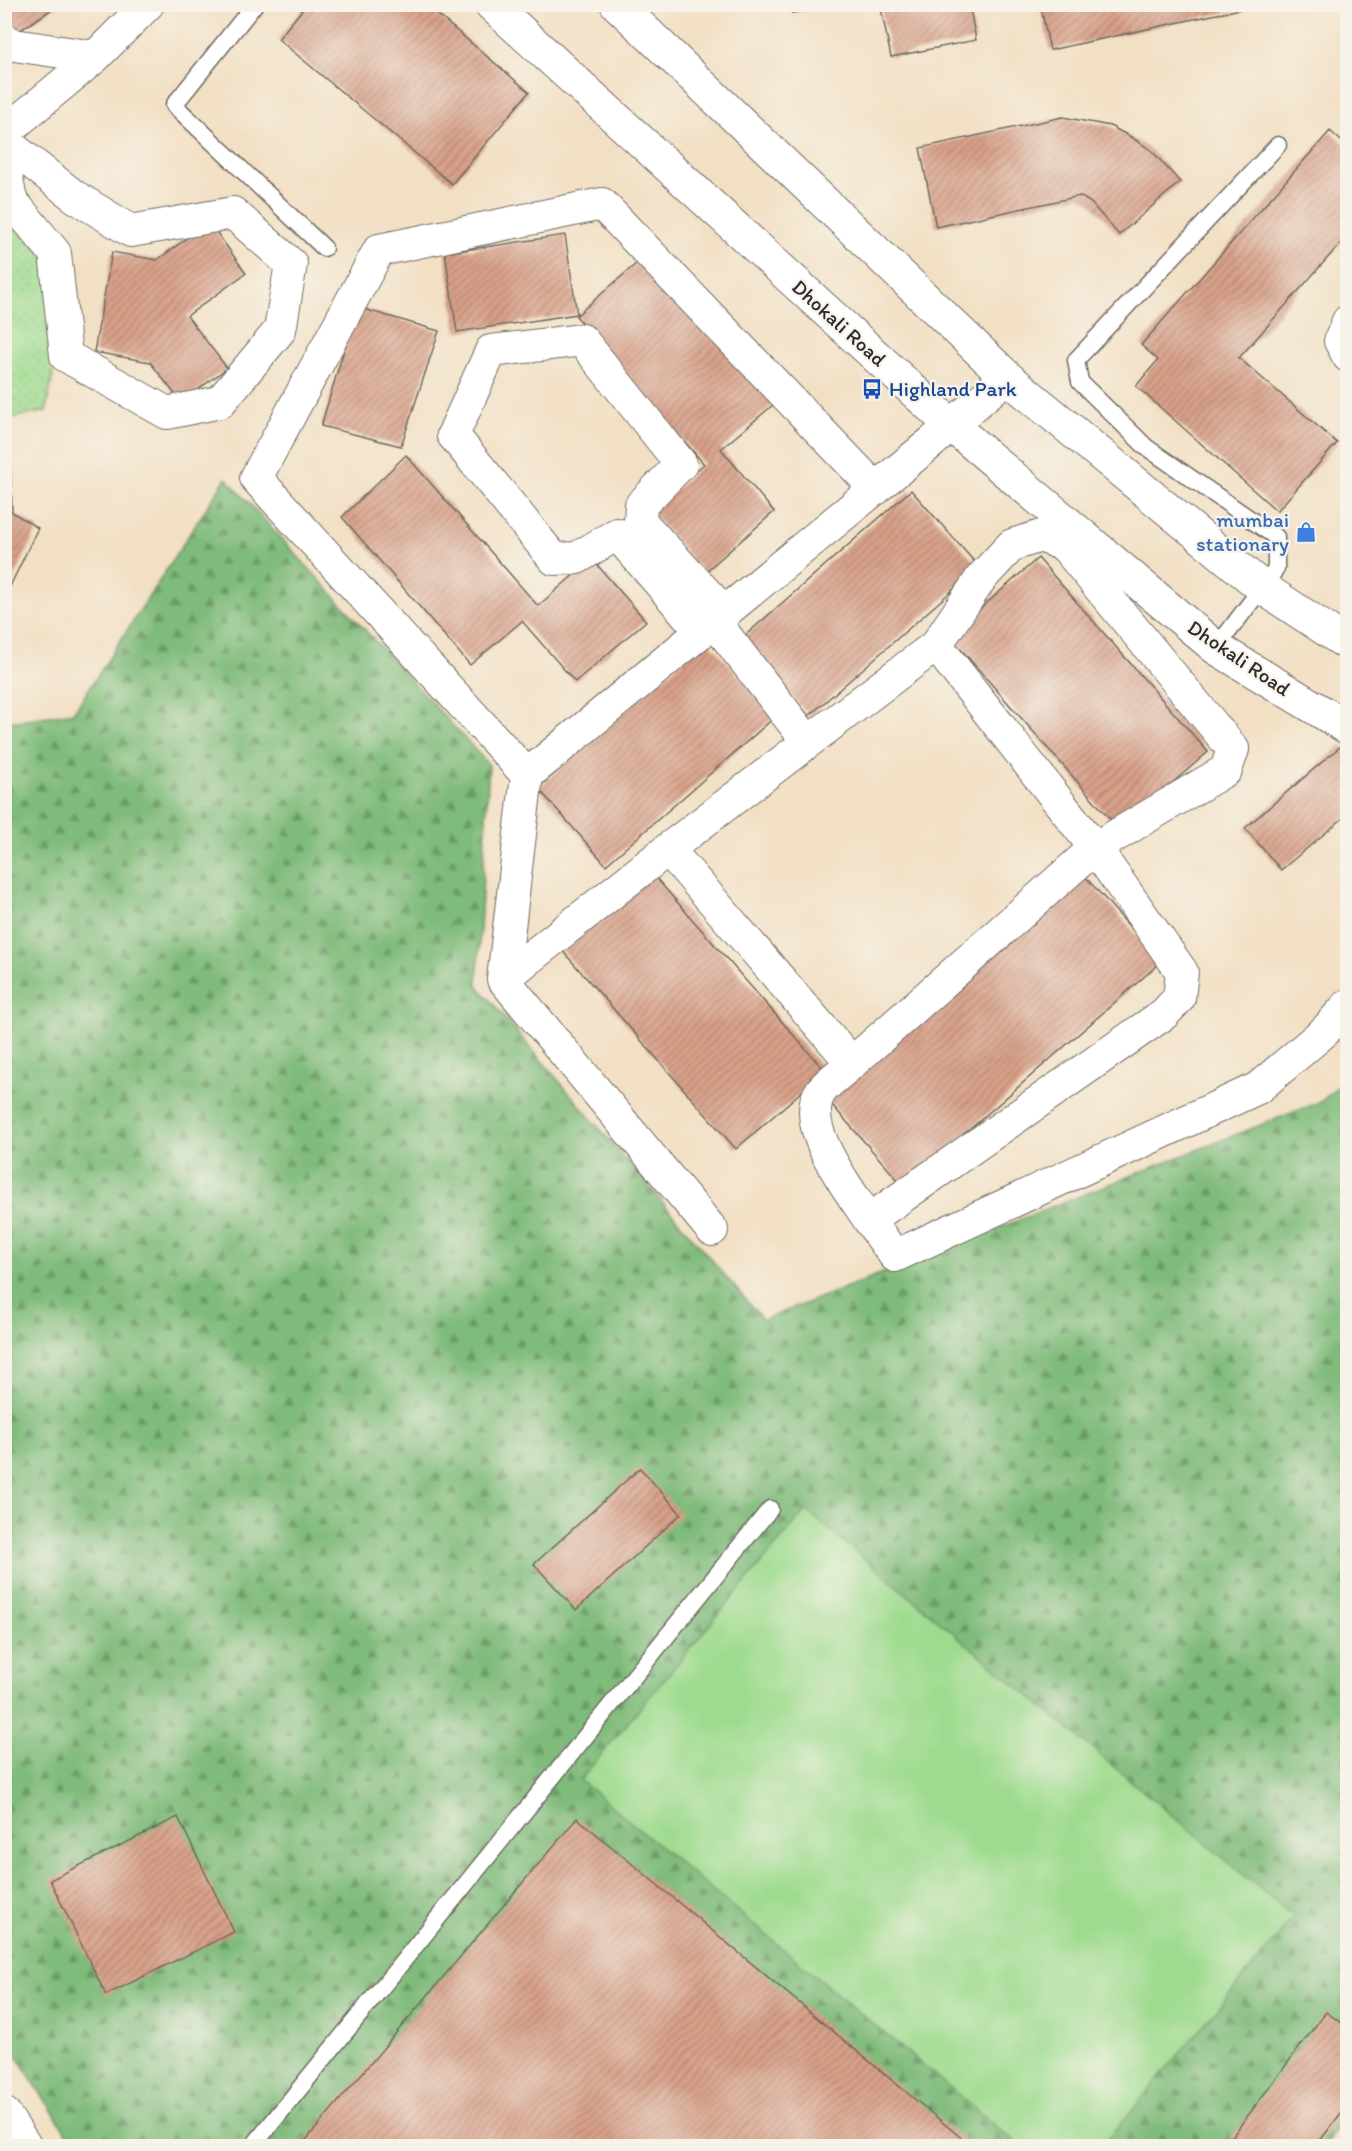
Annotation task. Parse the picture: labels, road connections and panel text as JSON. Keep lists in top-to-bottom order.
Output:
{
  "streets": {
    "street": ["Dhokali Road"]
  },
  "places": {
    "bus stop": ["Highland Park"],
    "shop": ["mumbai stationary"]
  }
}
